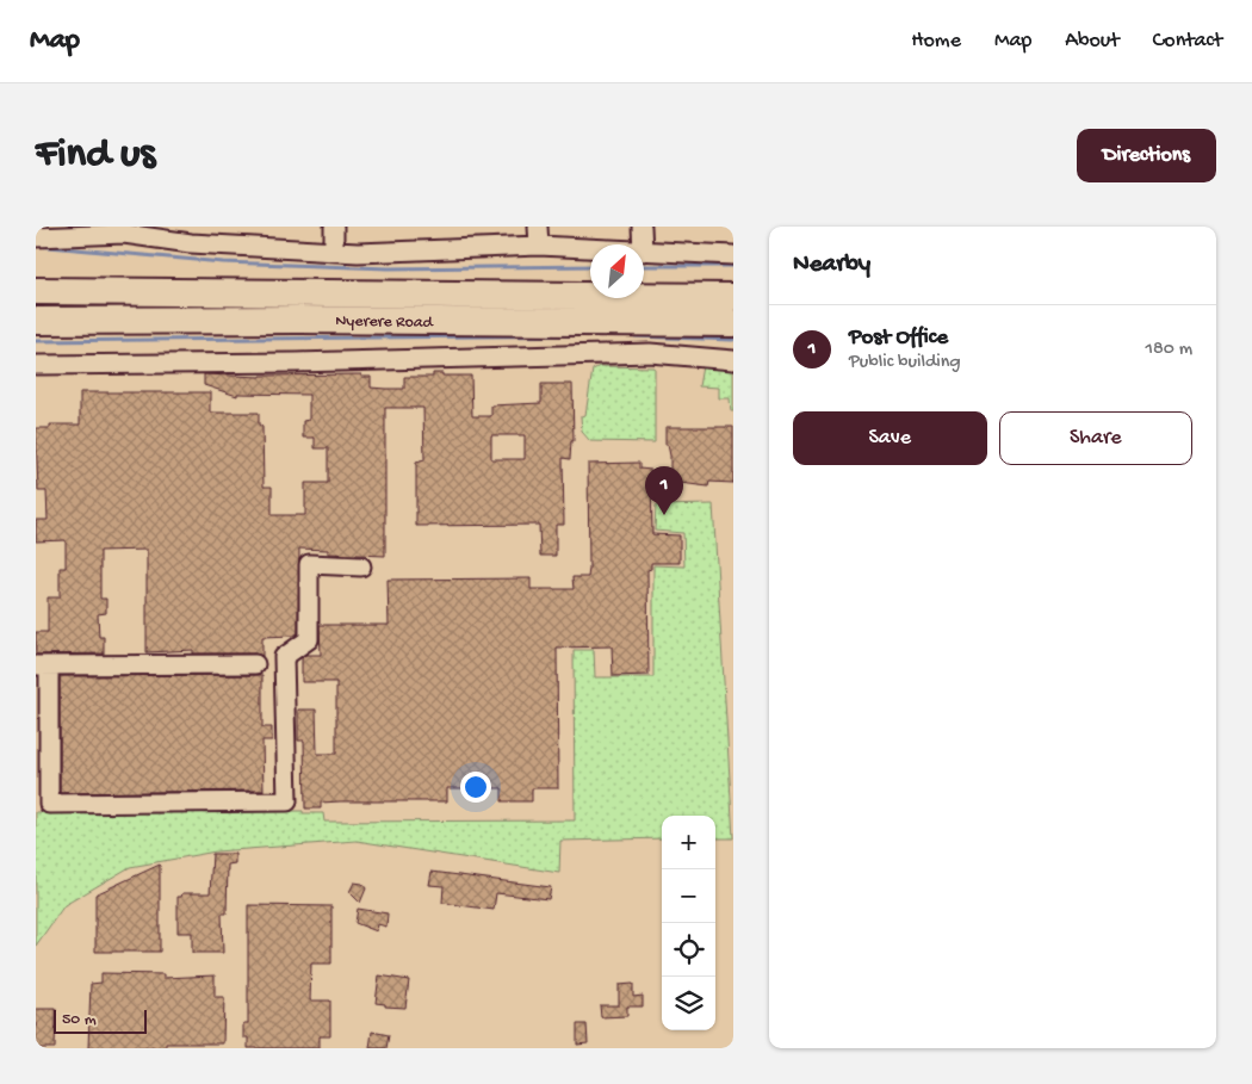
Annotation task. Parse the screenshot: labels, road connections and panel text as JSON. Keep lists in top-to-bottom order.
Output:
{
  "streets": {
    "highway": ["Nyerere Road"]
  },
  "scale_bar": "50 m",
  "north": "top right",
  "page": {
    "header": "Map",
    "nav": [
      "Home",
      "Map",
      "About",
      "Contact"
    ],
    "buttons": [
      "Directions",
      ["Save", "Share"]
    ],
    "title": "Find us",
    "heading": "Nearby",
    "list": [
      {
        "mark": "1",
        "name": "Post Office",
        "note": "Public building",
        "value": "180 m"
      }
    ],
    "pins": "1",
    "map_buttons": ["+", "−"],
    "scale": "50 m"
  }
}
